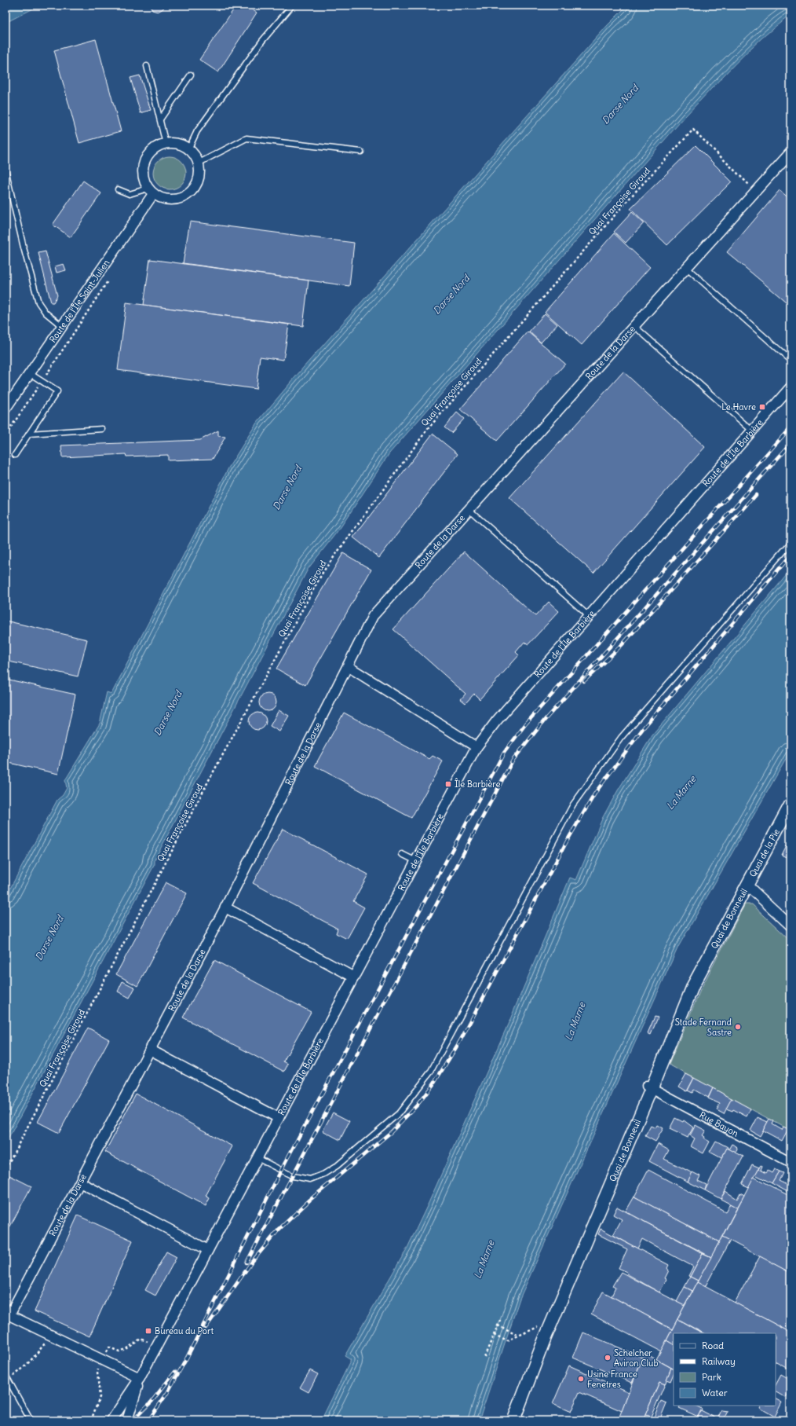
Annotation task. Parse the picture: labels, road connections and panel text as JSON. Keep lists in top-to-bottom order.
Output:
{
  "streets": {
    "street": [
      "Route de l'Île Saint-Julien",
      "Route de la Darse",
      "Route de l'Île Barbière",
      "Quai de la Pie",
      "Quai de Bonneuil",
      "Rue Bayon"
    ],
    "path": ["Quai Françoise Giroud"]
  },
  "crossings": [
    ["Quai Françoise Giroud", "Route de la Darse"],
    ["Route de la Darse", "Route de l'Île Barbière"],
    ["Quai de la Pie", "Quai de Bonneuil"],
    ["Quai de Bonneuil", "Rue Bayon"]
  ],
  "water": ["Darse Nord", "La Marne"],
  "places": {
    "transit": ["Le Havre", "Île Barbière", "Bureau du Port"],
    "other": ["Stade Fernand Sastre", "Schelcher Aviron Club", "Usine France Fenetres"]
  },
  "legend": [
    "Road",
    "Railway",
    "Park",
    "Water"
  ]
}
